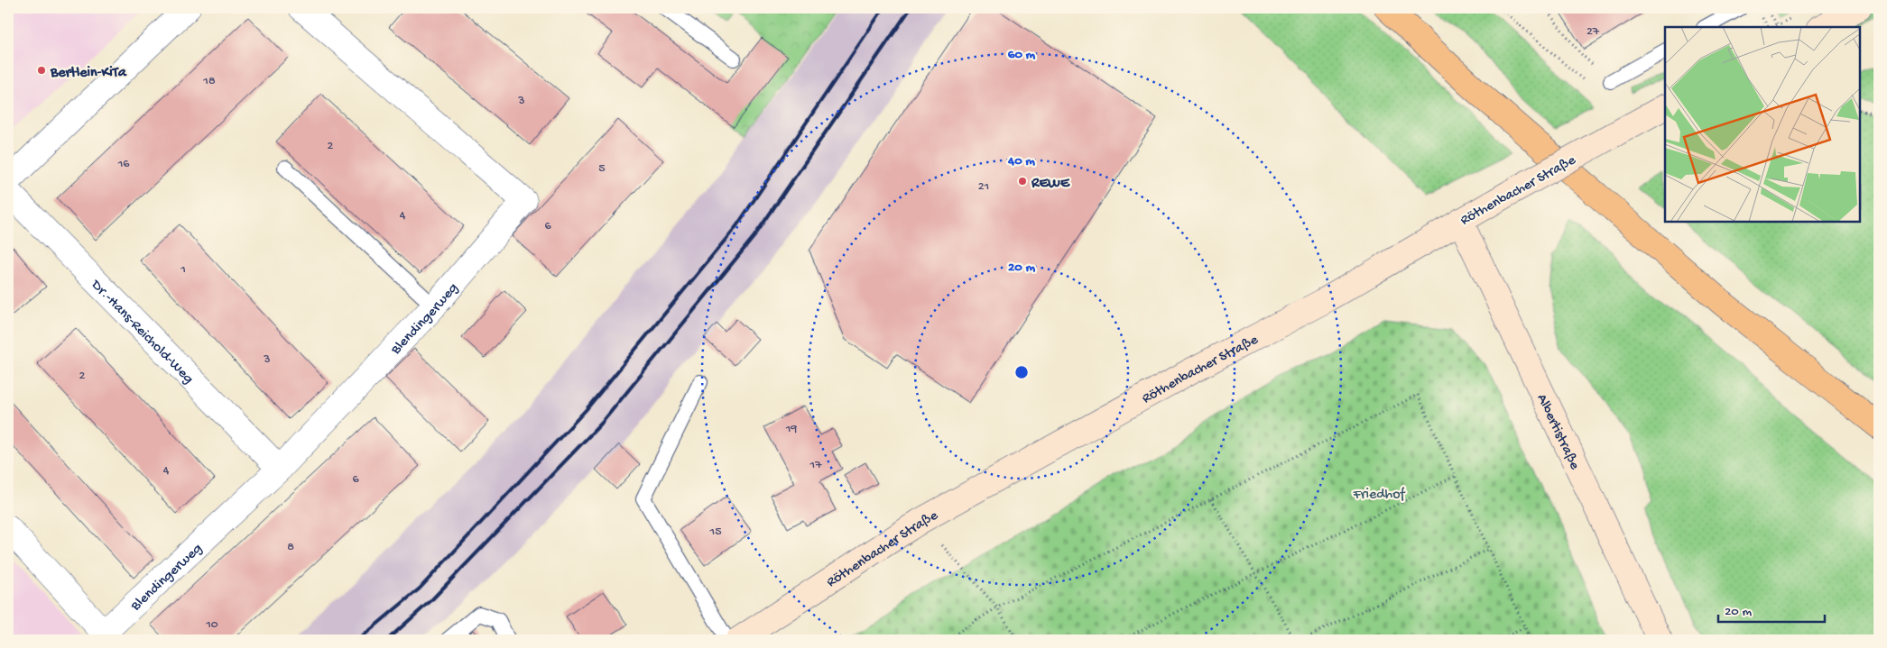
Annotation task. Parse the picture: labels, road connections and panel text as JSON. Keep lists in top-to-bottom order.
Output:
{
  "streets": {
    "main road": ["Röthenbacher Straße", "Albertistraße"],
    "street": ["Blendingerweg", "Dr.-Hans-Reichold-Weg"]
  },
  "crossings": [
    ["Röthenbacher Straße", "Albertistraße"],
    ["Blendingerweg", "Dr.-Hans-Reichold-Weg"]
  ],
  "parks": ["Friedhof"],
  "places": ["Bertlein-KiTa", "REWE"],
  "house_numbers": [
    "27",
    "18",
    "3",
    "2",
    "16",
    "5",
    "21",
    "4",
    "6",
    "1",
    "3",
    "2",
    "19",
    "17",
    "4",
    "6",
    "15",
    "8",
    "10"
  ],
  "scale_bar": "20 m",
  "rings": ["60 m", "40 m", "20 m"]
}
